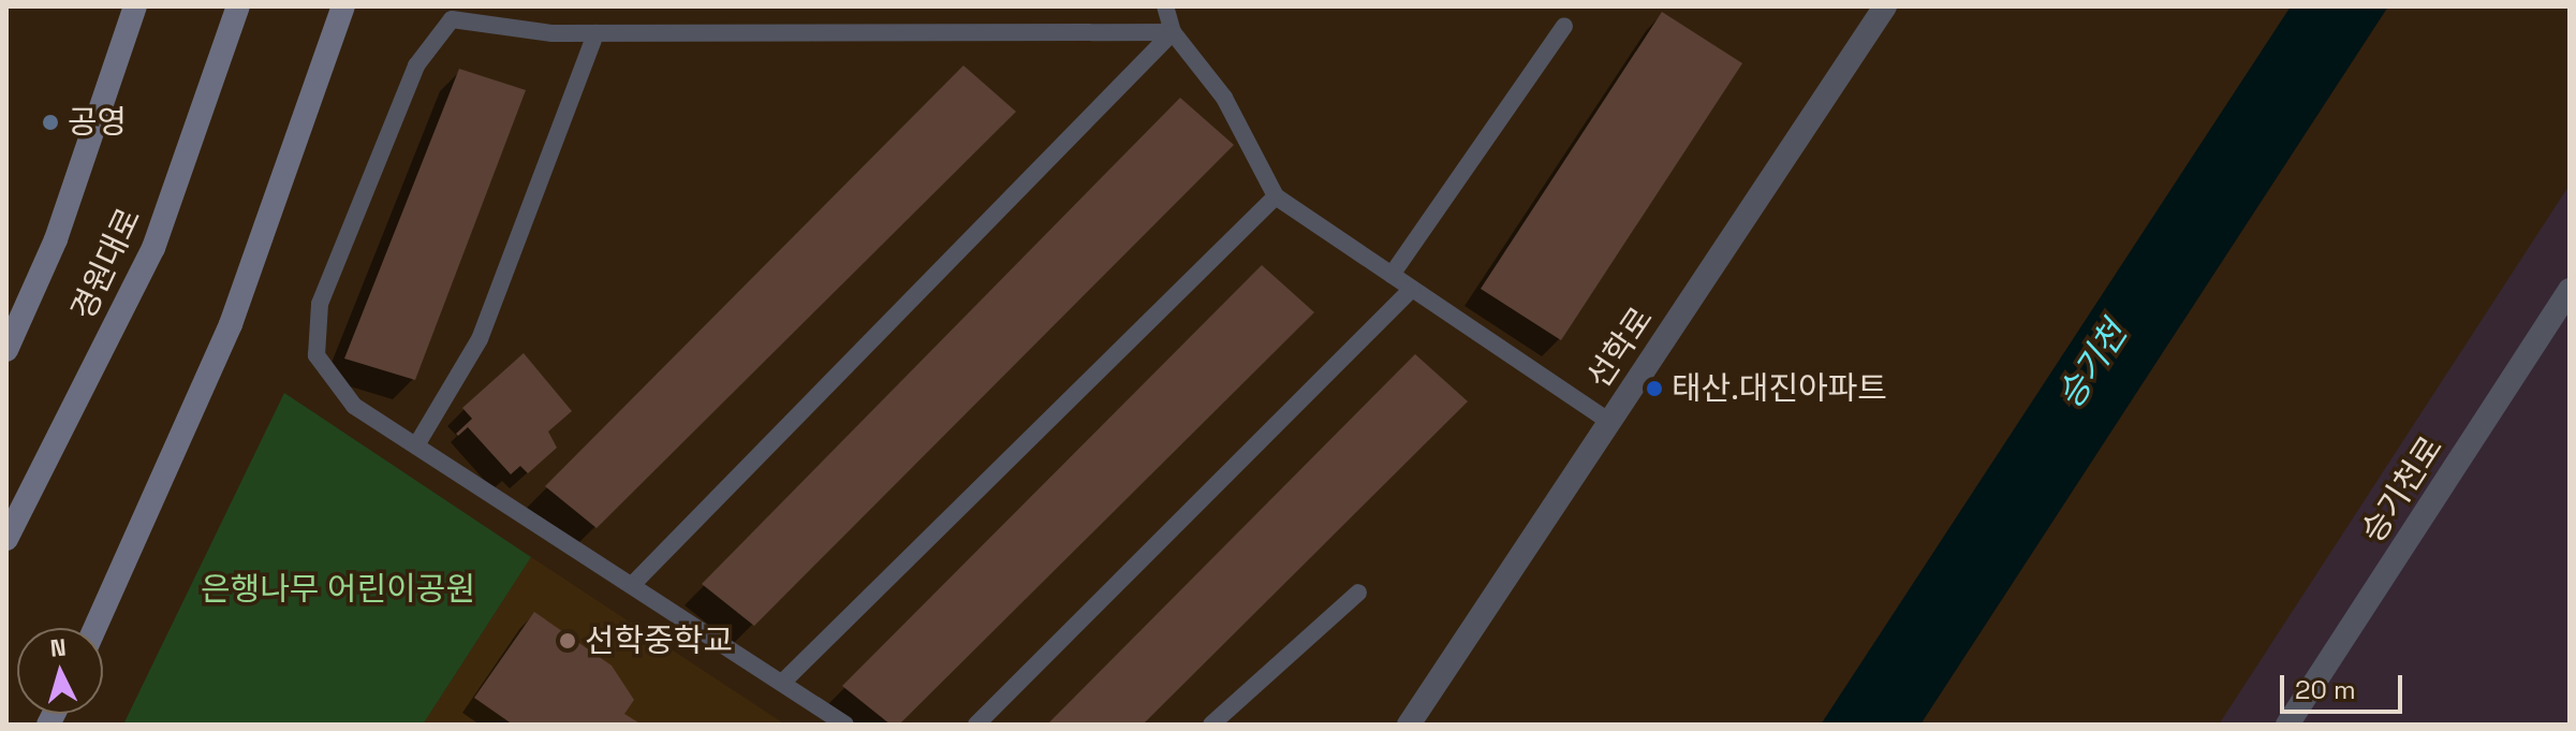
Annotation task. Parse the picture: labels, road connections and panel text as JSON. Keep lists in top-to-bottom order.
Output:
{
  "streets": {
    "main road": ["경원대로"],
    "street": ["선학로", "승기천로"]
  },
  "water": ["승기천"],
  "parks": ["은행나무 어린이공원"],
  "places": ["공영", "태산.대진아파트", "선학중학교"],
  "scale_bar": "20 m",
  "north": "top"
}
